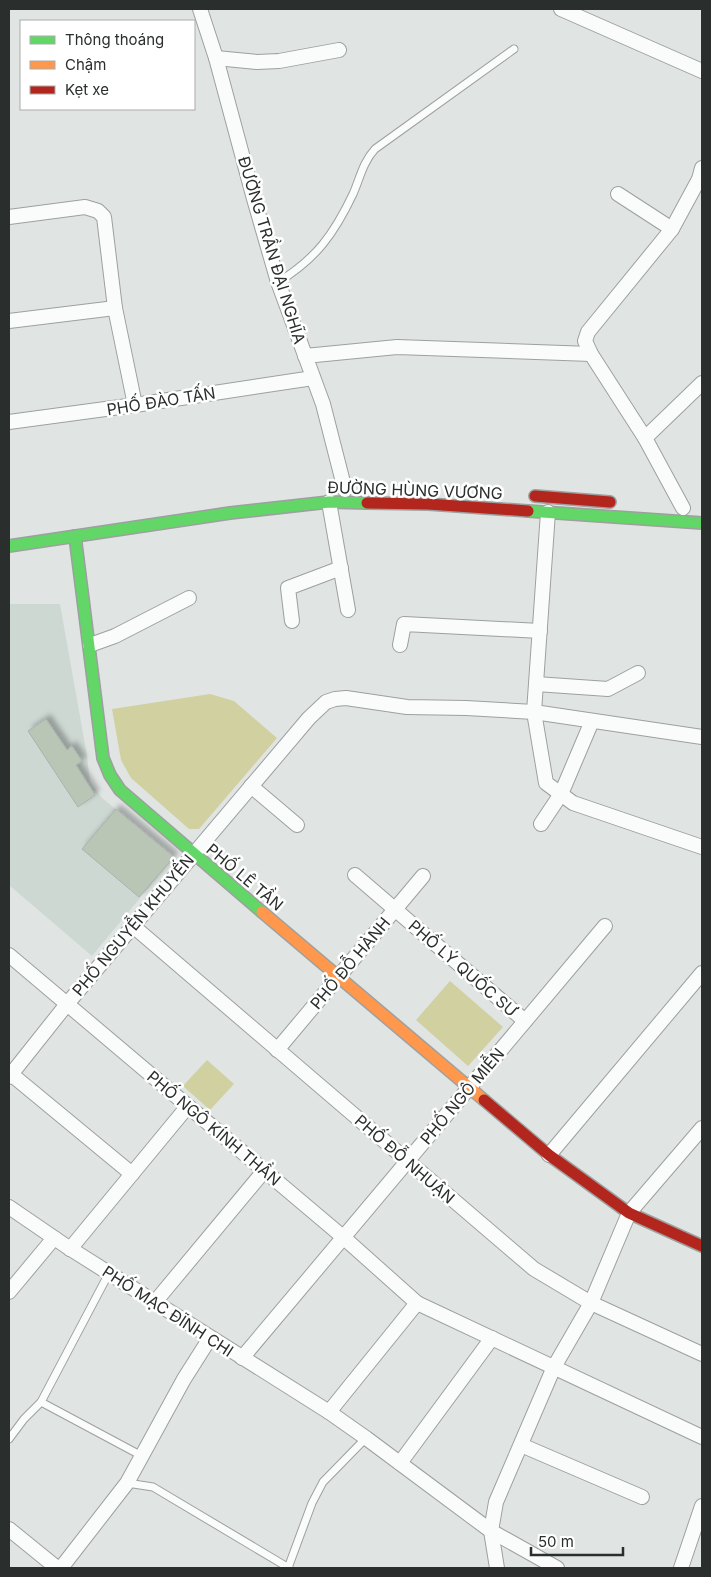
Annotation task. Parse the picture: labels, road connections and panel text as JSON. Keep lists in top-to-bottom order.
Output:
{
  "streets": {
    "street": [
      "ĐƯỜNG TRẦN ĐẠI NGHĨA",
      "PHỐ ĐÀO TẤN",
      "ĐƯỜNG HÙNG VƯƠNG",
      "PHỐ LÊ TẦN",
      "PHỐ NGUYỄN KHUYẾN",
      "PHỐ ĐỖ HÀNH",
      "PHỐ LÝ QUỐC SƯ",
      "PHỐ NGÔ MIỄN",
      "PHỐ NGÔ KÍNH THẦN",
      "PHỐ ĐỖ NHUẬN",
      "PHỐ MẠC ĐĨNH CHI"
    ]
  },
  "crossings": [
    ["ĐƯỜNG TRẦN ĐẠI NGHĨA", "PHỐ ĐÀO TẤN"],
    ["ĐƯỜNG TRẦN ĐẠI NGHĨA", "ĐƯỜNG HÙNG VƯƠNG"],
    ["ĐƯỜNG HÙNG VƯƠNG", "PHỐ LÊ TẦN"],
    ["PHỐ LÊ TẦN", "PHỐ NGUYỄN KHUYẾN"],
    ["PHỐ LÊ TẦN", "PHỐ ĐỖ HÀNH"],
    ["PHỐ LÊ TẦN", "PHỐ NGÔ MIỄN"],
    ["PHỐ NGUYỄN KHUYẾN", "PHỐ NGÔ KÍNH THẦN"],
    ["PHỐ NGUYỄN KHUYẾN", "PHỐ ĐỖ NHUẬN"],
    ["PHỐ ĐỖ HÀNH", "PHỐ LÝ QUỐC SƯ"],
    ["PHỐ ĐỖ HÀNH", "PHỐ ĐỖ NHUẬN"],
    ["PHỐ LÝ QUỐC SƯ", "PHỐ NGÔ MIỄN"],
    ["PHỐ NGÔ MIỄN", "PHỐ NGÔ KÍNH THẦN"],
    ["PHỐ NGÔ MIỄN", "PHỐ ĐỖ NHUẬN"],
    ["PHỐ NGÔ MIỄN", "PHỐ MẠC ĐĨNH CHI"]
  ],
  "legend": ["Thông thoáng", "Chậm", "Kẹt xe"],
  "scale_bar": "50 m"
}
